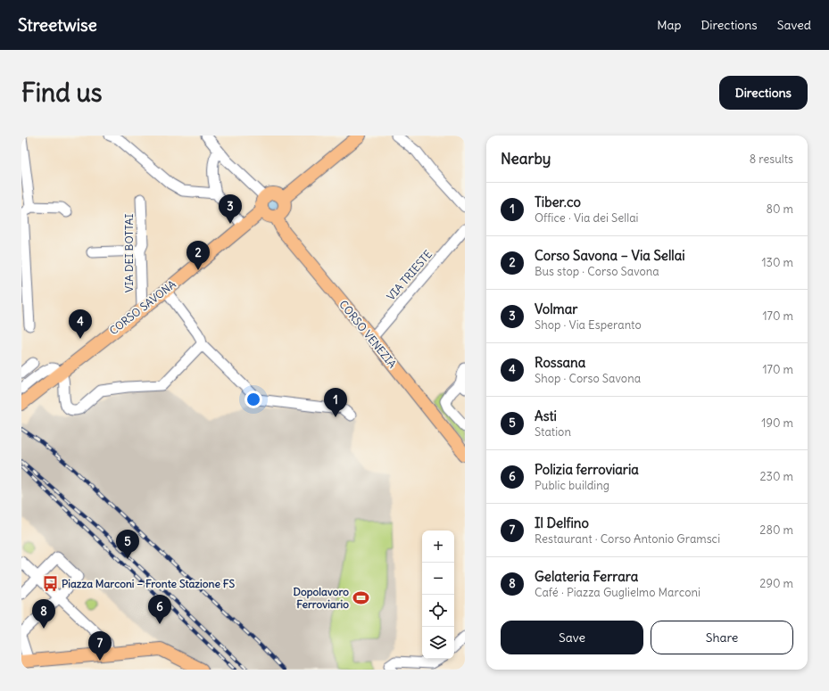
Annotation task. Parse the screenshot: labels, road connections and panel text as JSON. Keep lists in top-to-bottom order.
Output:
{
  "streets": {
    "main road": ["CORSO SAVONA", "CORSO VENEZIA"],
    "street": ["VIA DEI BOTTAI", "VIA TRIESTE"]
  },
  "crossings": [
    ["VIA DEI BOTTAI", "CORSO SAVONA"],
    ["VIA TRIESTE", "CORSO VENEZIA"],
    ["CORSO SAVONA", "CORSO VENEZIA"]
  ],
  "places": {
    "bus stop": ["Piazza Marconi – Fronte Stazione FS"],
    "sports": ["Dopolavoro Ferroviario"]
  },
  "page": {
    "header": "Streetwise",
    "nav": ["Map", "Directions", "Saved"],
    "buttons": [
      "Directions",
      ["Save", "Share"]
    ],
    "title": "Find us",
    "heading": ["Nearby", "8 results"],
    "list": [
      {
        "mark": "1",
        "name": "Tiber.co",
        "note": "Office · Via dei Sellai",
        "value": "80 m"
      },
      {
        "mark": "2",
        "name": "Corso Savona – Via Sellai",
        "note": "Bus stop · Corso Savona",
        "value": "130 m"
      },
      {
        "mark": "3",
        "name": "Volmar",
        "note": "Shop · Via Esperanto",
        "value": "170 m"
      },
      {
        "mark": "4",
        "name": "Rossana",
        "note": "Shop · Corso Savona",
        "value": "170 m"
      },
      {
        "mark": "5",
        "name": "Asti",
        "note": "Station",
        "value": "190 m"
      },
      {
        "mark": "6",
        "name": "Polizia ferroviaria",
        "note": "Public building",
        "value": "230 m"
      },
      {
        "mark": "7",
        "name": "Il Delfino",
        "note": "Restaurant · Corso Antonio Gramsci",
        "value": "280 m"
      },
      {
        "mark": "8",
        "name": "Gelateria Ferrara",
        "note": "Café · Piazza Guglielmo Marconi",
        "value": "290 m"
      }
    ],
    "pins": [
      "3",
      "2",
      "4",
      "1",
      "5",
      "6",
      "8",
      "7"
    ],
    "map_buttons": ["+", "−"]
  }
}
